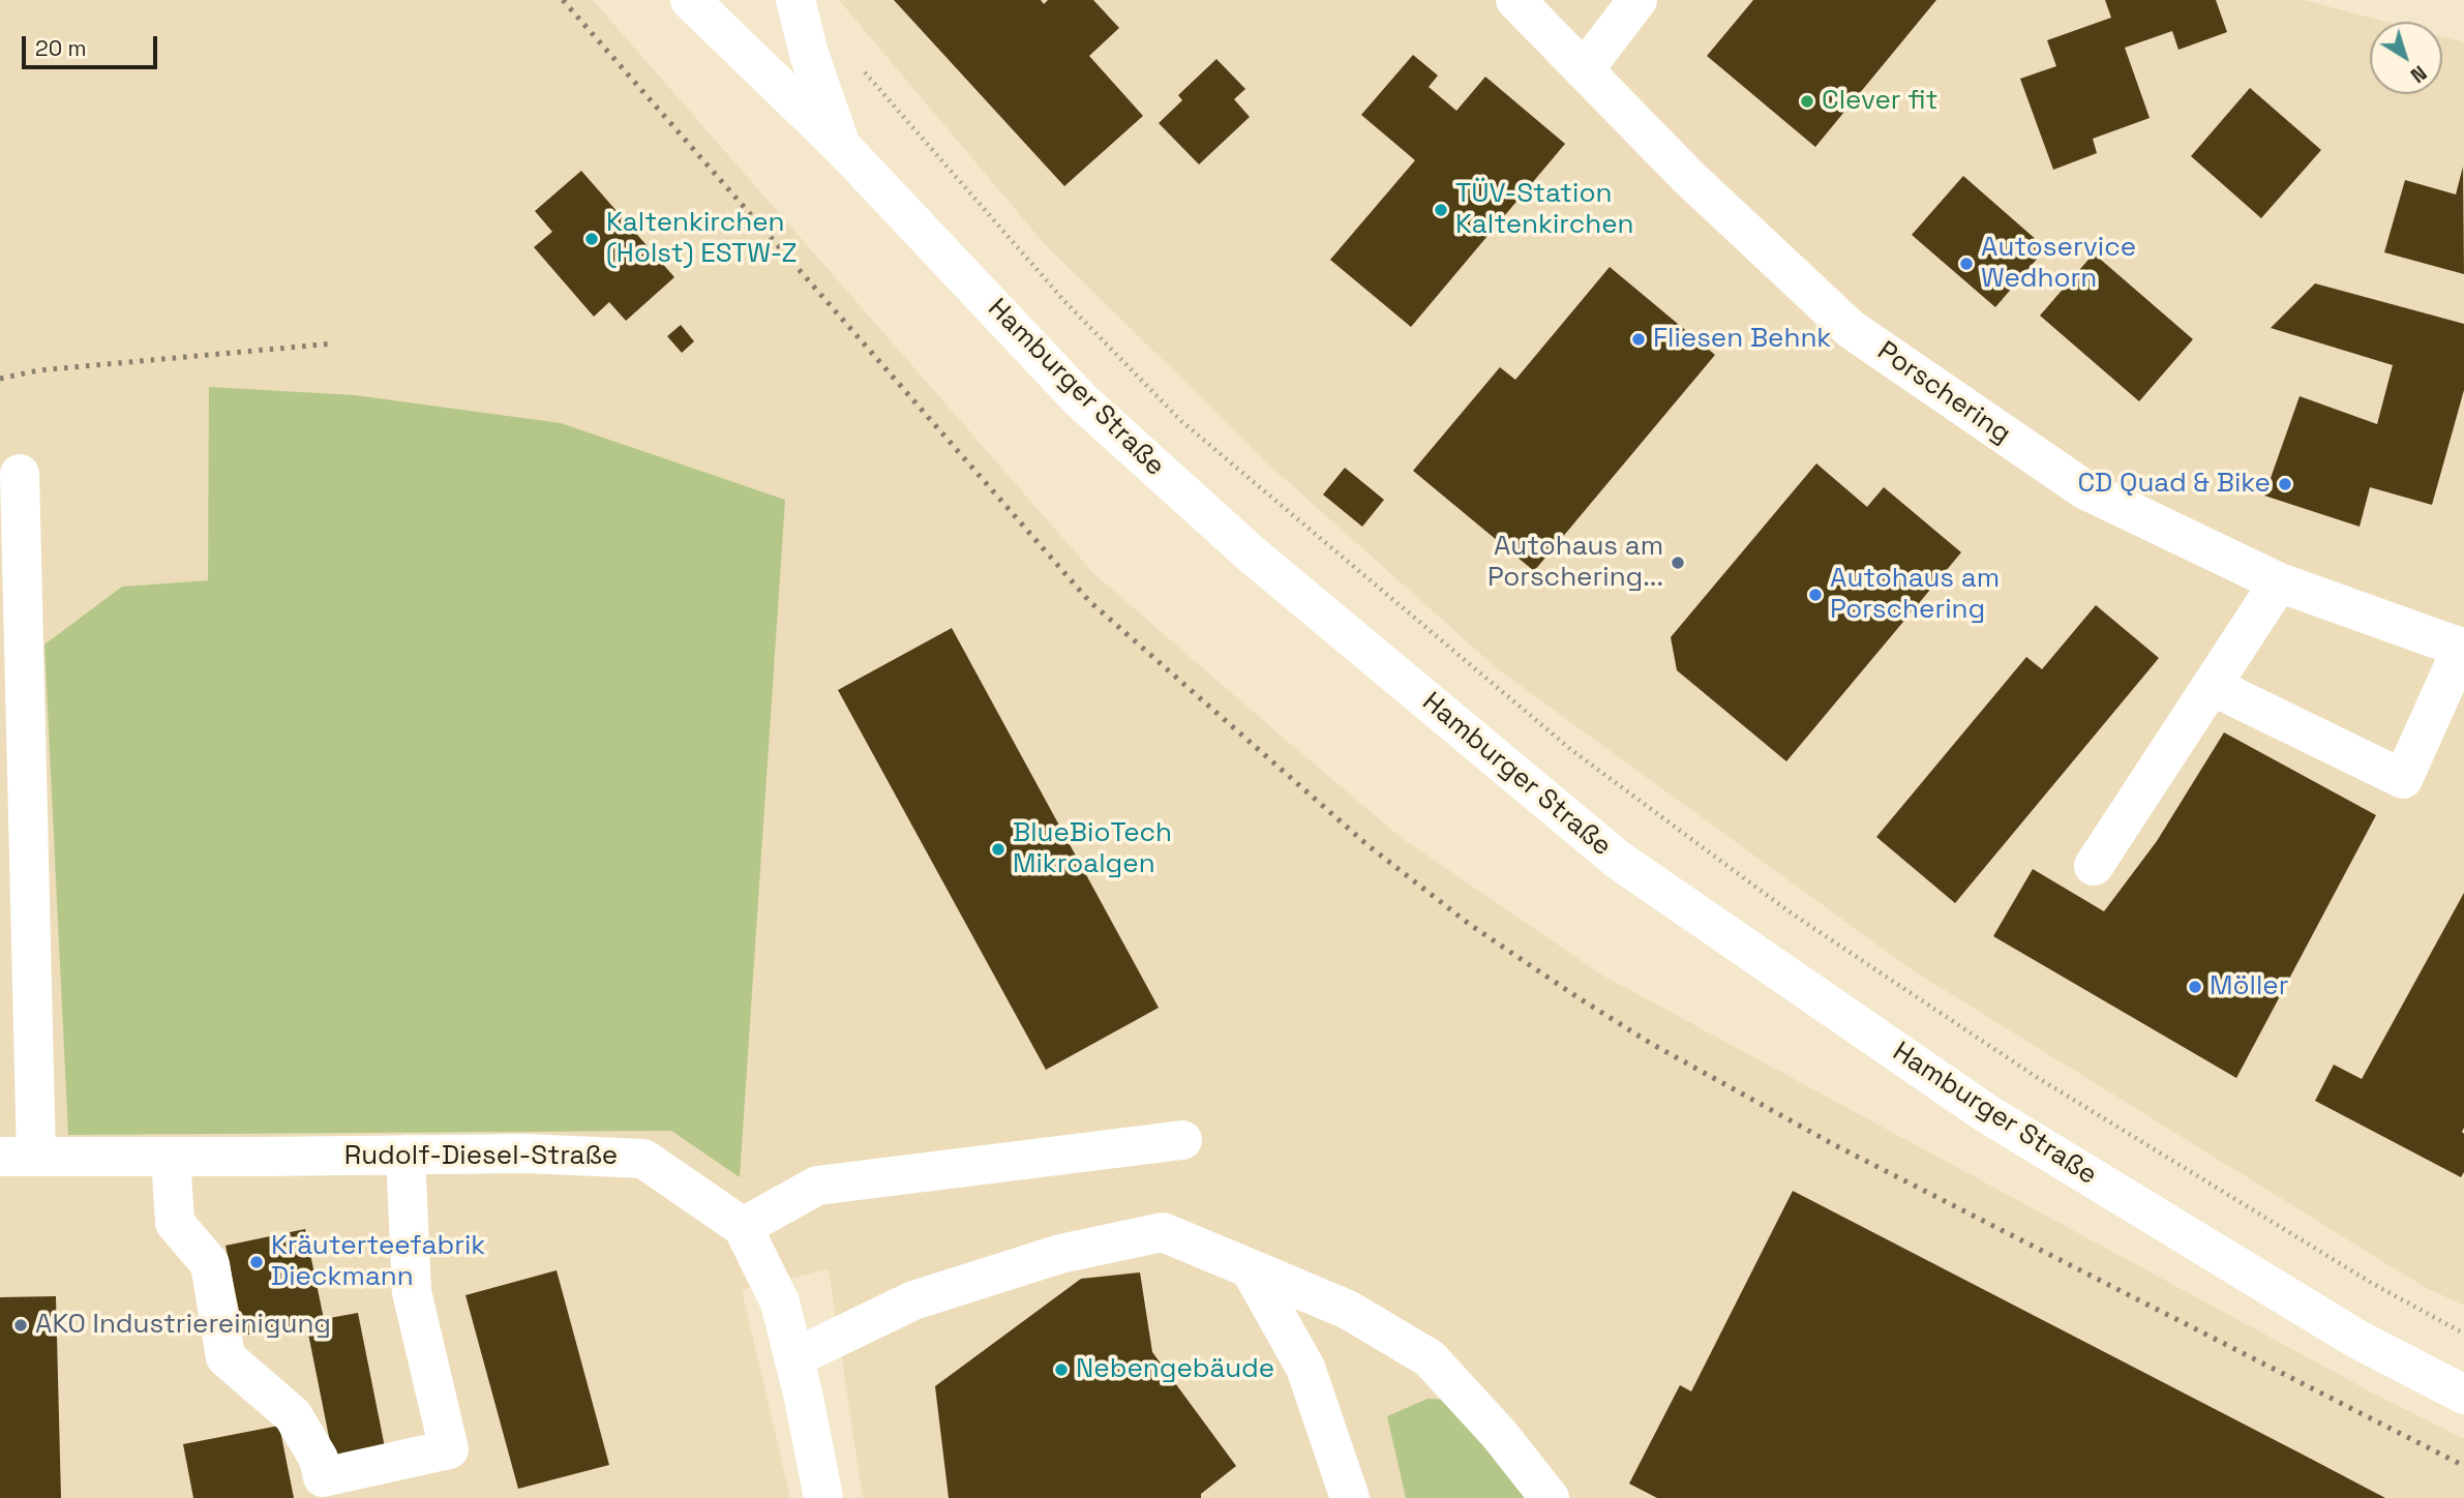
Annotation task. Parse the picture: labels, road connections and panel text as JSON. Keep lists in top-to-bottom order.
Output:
{
  "streets": {
    "street": ["Hamburger Straße", "Porschering", "Rudolf-Diesel-Straße"]
  },
  "places": [
    "Clever fit",
    "TÜV-Station Kaltenkirchen",
    "Kaltenkirchen (Holst) ESTW-Z",
    "Autoservice Wedhorn",
    "Fliesen Behnk",
    "CD Quad & Bike",
    "Autohaus am Porschering...",
    "Autohaus am Porschering",
    "BlueBioTech Mikroalgen",
    "Möller",
    "Kräuterteefabrik Dieckmann",
    "AKO Industriereinigung",
    "Nebengebäude"
  ],
  "scale_bar": "20 m",
  "north": "bottom right"
}
